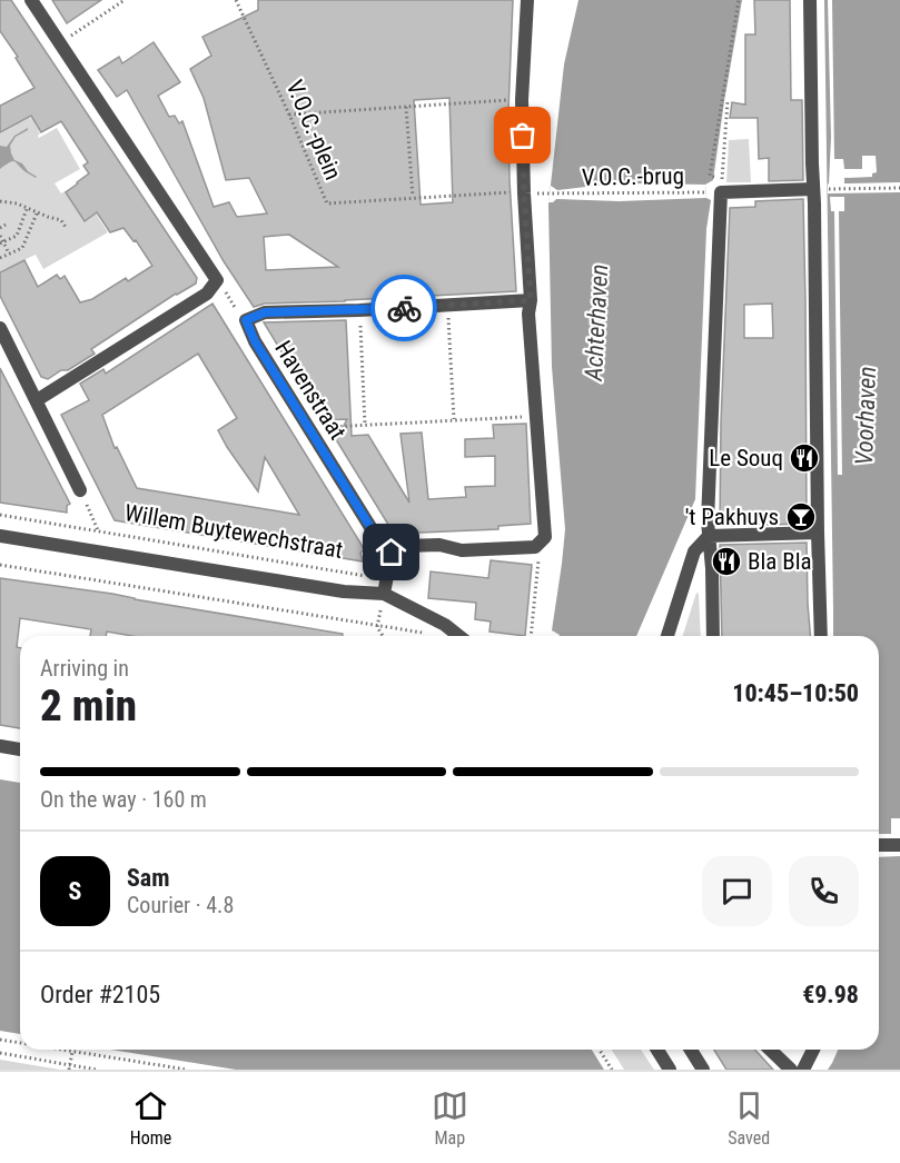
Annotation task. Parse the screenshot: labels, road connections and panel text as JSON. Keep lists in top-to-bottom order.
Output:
{
  "streets": {
    "street": ["Havenstraat", "Willem Buytewechstraat"],
    "path": ["V.O.C.-plein", "V.O.C.-brug"]
  },
  "water": ["Achterhaven", "Voorhaven"],
  "places": {
    "restaurant": ["Le Souq", "Bla Bla"],
    "bar": ["'t Pakhuys"]
  },
  "page": {
    "heading": ["2 min", "Arriving in", "10:45–10:50"],
    "panel": [
      "Sam",
      "Courier · 4.8",
      "Order #2105",
      "€9.98"
    ],
    "bar": "On the way · 160 m",
    "round": "S",
    "tabs": ["Home", "Map", "Saved"]
  }
}
